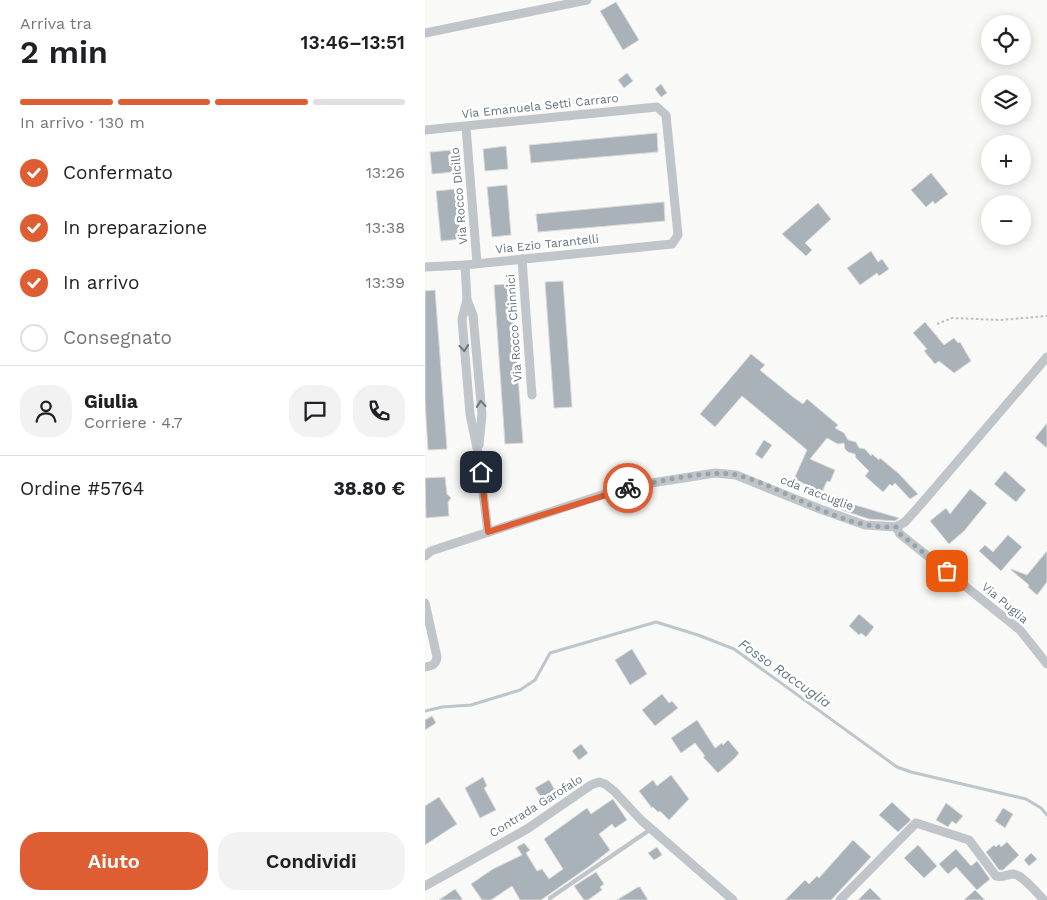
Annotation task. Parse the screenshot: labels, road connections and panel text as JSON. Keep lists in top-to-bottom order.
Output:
{
  "streets": {
    "street": [
      "Via Emanuela Setti Carraro",
      "Via Rocco Dicillo",
      "Via Ezio Tarantelli",
      "Via Rocco Chinnici",
      "cda raccuglie",
      "Via Puglia",
      "Contrada Garofalo"
    ]
  },
  "crossings": [
    ["Via Emanuela Setti Carraro", "Via Rocco Dicillo"],
    ["Via Emanuela Setti Carraro", "Via Ezio Tarantelli"],
    ["Via Rocco Dicillo", "Via Ezio Tarantelli"],
    ["Via Ezio Tarantelli", "Via Rocco Chinnici"],
    ["cda raccuglie", "Via Puglia"]
  ],
  "water": ["Fosso Raccuglia"],
  "page": {
    "heading": ["2 min", "Arriva tra", "13:46–13:51"],
    "panel": [
      "Giulia",
      "Corriere · 4.7",
      "Ordine #5764",
      "38.80 €"
    ],
    "map_buttons": ["+", "−"],
    "bar": "In arrivo · 130 m",
    "list": [
      ["Confermato", "13:26"],
      ["In preparazione", "13:38"],
      ["In arrivo", "13:39"],
      "Consegnato"
    ],
    "buttons": ["Aiuto", "Condividi"]
  }
}
